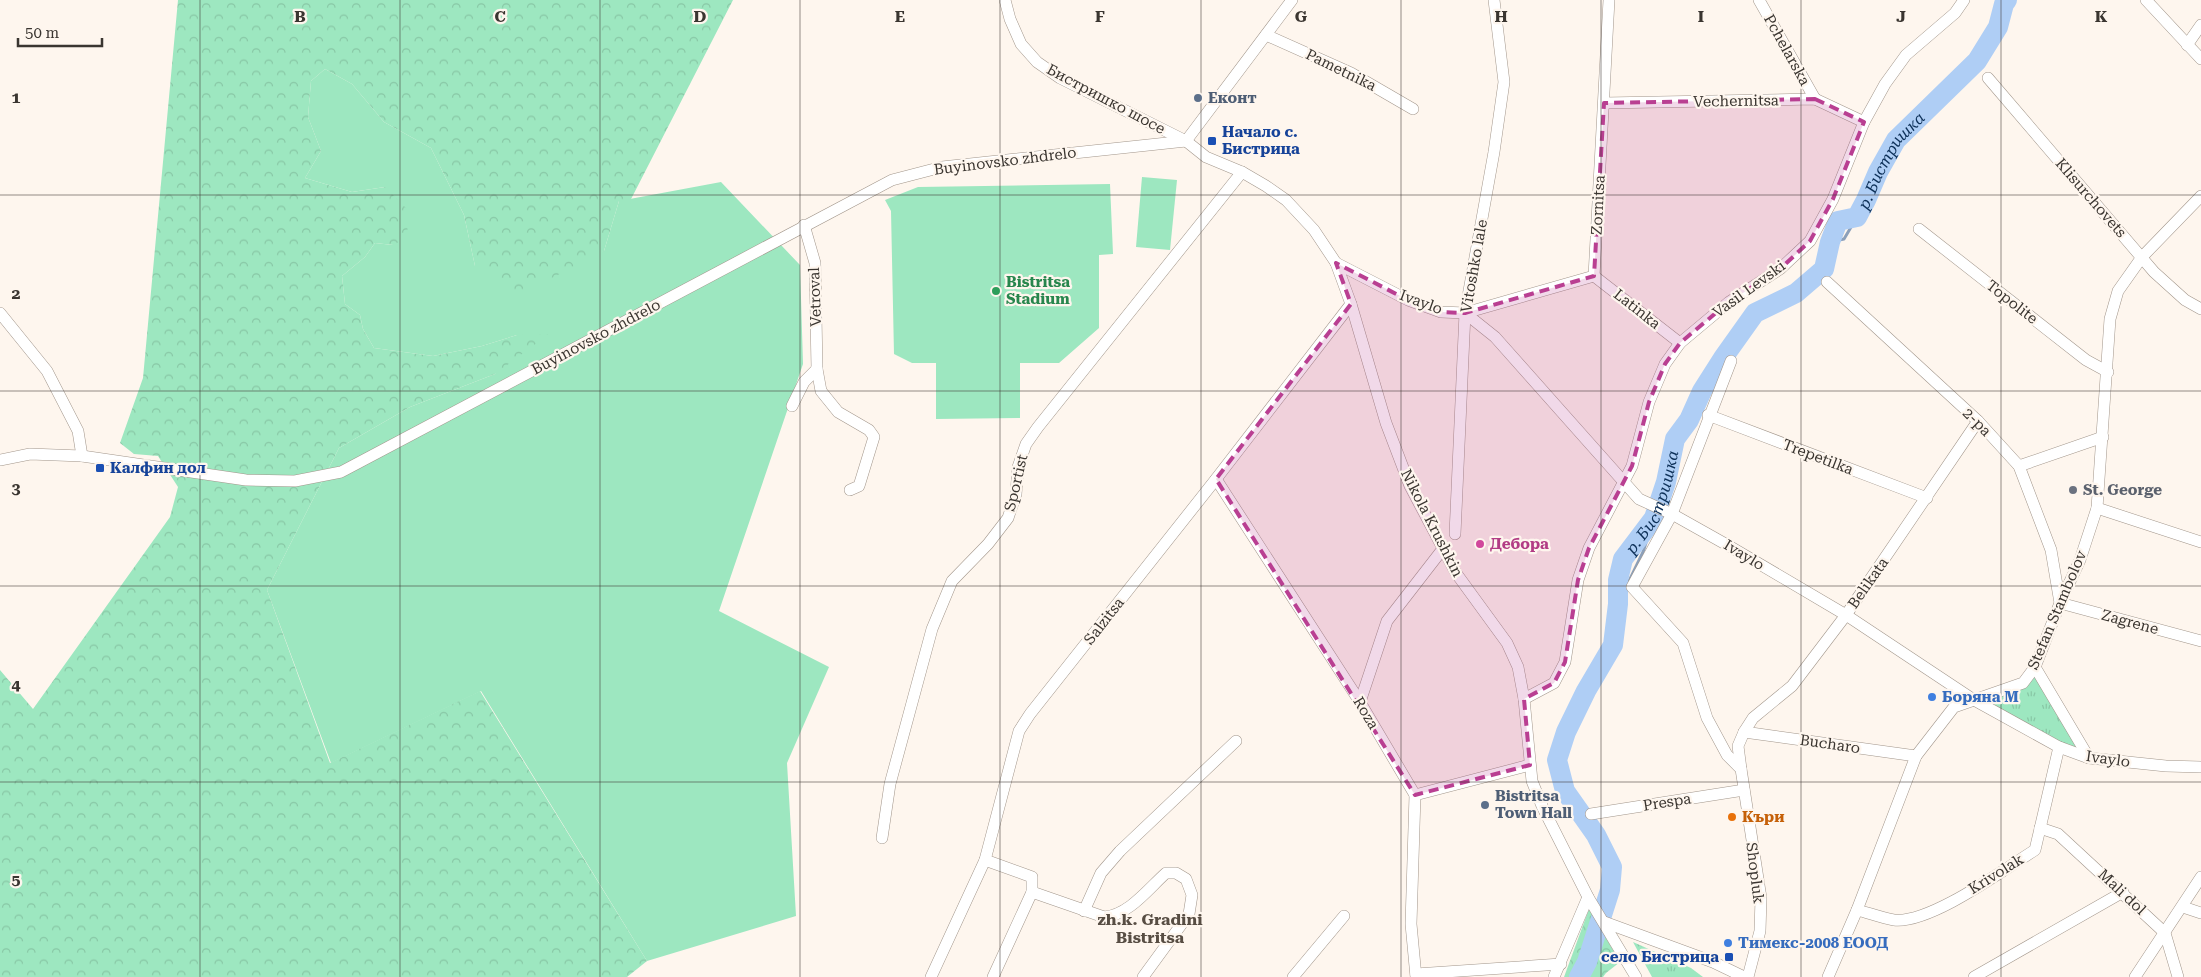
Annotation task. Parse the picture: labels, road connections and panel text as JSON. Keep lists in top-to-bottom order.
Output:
{
  "streets": {
    "street": [
      "Pchelarska",
      "Pametnika",
      "Бистришко шосе",
      "Vechernitsa",
      "Buyinovsko zhdrelo",
      "Klisurchovets",
      "Zornitsa",
      "Vitoshko lale",
      "Vasil Levski",
      "Vetroval",
      "Ivaylo",
      "Topolite",
      "Latinka",
      "2-ра",
      "Trepetilka",
      "Sportist",
      "Nikola Krushkin",
      "Belikata",
      "Stefan Stambolov",
      "Salzitsa",
      "Zagrene",
      "Roza",
      "Bucharo",
      "Prespa",
      "Shopluk",
      "Krivolak",
      "Mali dol"
    ]
  },
  "crossings": [
    ["Pchelarska", "Vechernitsa"],
    ["Бистришко шосе", "Buyinovsko zhdrelo"],
    ["Бистришко шосе", "Nikola Krushkin"],
    ["Vechernitsa", "Zornitsa"],
    ["Vechernitsa", "Vasil Levski"],
    ["Buyinovsko zhdrelo", "Vetroval"],
    ["Buyinovsko zhdrelo", "Nikola Krushkin"],
    ["Klisurchovets", "Stefan Stambolov"],
    ["Zornitsa", "Latinka"],
    ["Vitoshko lale", "Ivaylo"],
    ["Vasil Levski", "Ivaylo"],
    ["Vasil Levski", "Latinka"],
    ["Vasil Levski", "Nikola Krushkin"],
    ["Ivaylo", "Nikola Krushkin"],
    ["Ivaylo", "Belikata"],
    ["Ivaylo", "Stefan Stambolov"],
    ["Ivaylo", "Krivolak"],
    ["Topolite", "Stefan Stambolov"],
    ["2-ра", "Belikata"],
    ["2-ра", "Stefan Stambolov"],
    ["2-ра", "Zagrene"],
    ["Trepetilka", "Belikata"],
    ["Sportist", "Nikola Krushkin"],
    ["Nikola Krushkin", "Salzitsa"],
    ["Belikata", "Bucharo"],
    ["Belikata", "Shopluk"],
    ["Stefan Stambolov", "Zagrene"],
    ["Stefan Stambolov", "Bucharo"],
    ["Stefan Stambolov", "Krivolak"],
    ["Salzitsa", "Roza"],
    ["Bucharo", "Shopluk"],
    ["Prespa", "Shopluk"],
    ["Krivolak", "Mali dol"]
  ],
  "districts": ["zh.k. Gradini Bistritsa"],
  "water": ["р. Бистришка"],
  "places": {
    "other": [
      "Еконт",
      "Bistritsa Stadium",
      "St. George",
      "Дебора",
      "Боряна М",
      "Bistritsa Town Hall",
      "Къри",
      "Тимекс-2008 ЕООД"
    ],
    "transit": ["Начало с. Бистрица", "Калфин дол", "село Бистрица"]
  },
  "scale_bar": "50 m",
  "grid": {
    "columns": [
      "B",
      "C",
      "D",
      "E",
      "F",
      "G",
      "H",
      "I",
      "J",
      "K"
    ],
    "rows": [
      "1",
      "2",
      "3",
      "4",
      "5"
    ]
  }
}
